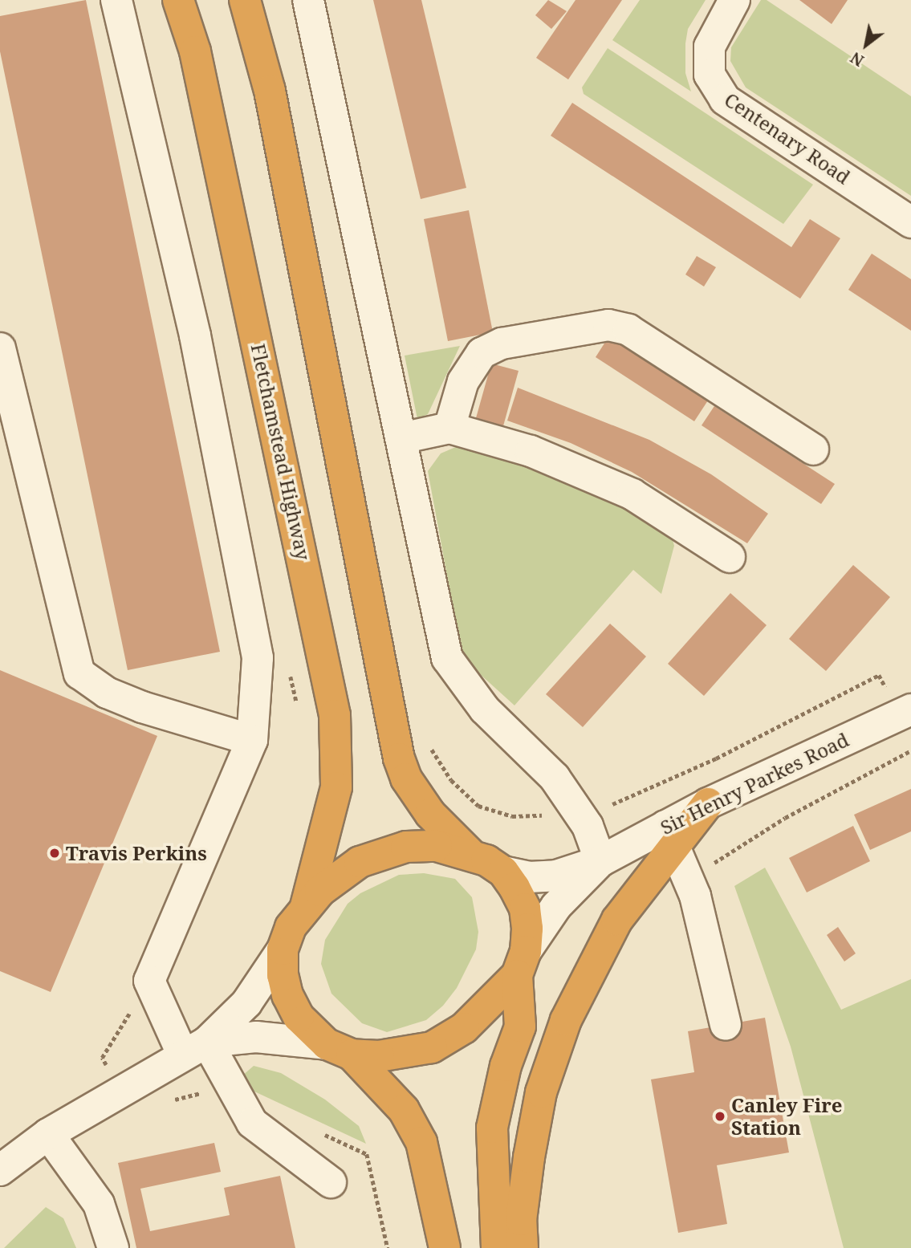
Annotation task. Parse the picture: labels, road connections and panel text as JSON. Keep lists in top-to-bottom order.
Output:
{
  "streets": {
    "highway": ["Fletchamstead Highway"],
    "street": ["Centenary Road", "Sir Henry Parkes Road"]
  },
  "places": ["Travis Perkins", "Canley Fire Station"],
  "north": "bottom left"
}
